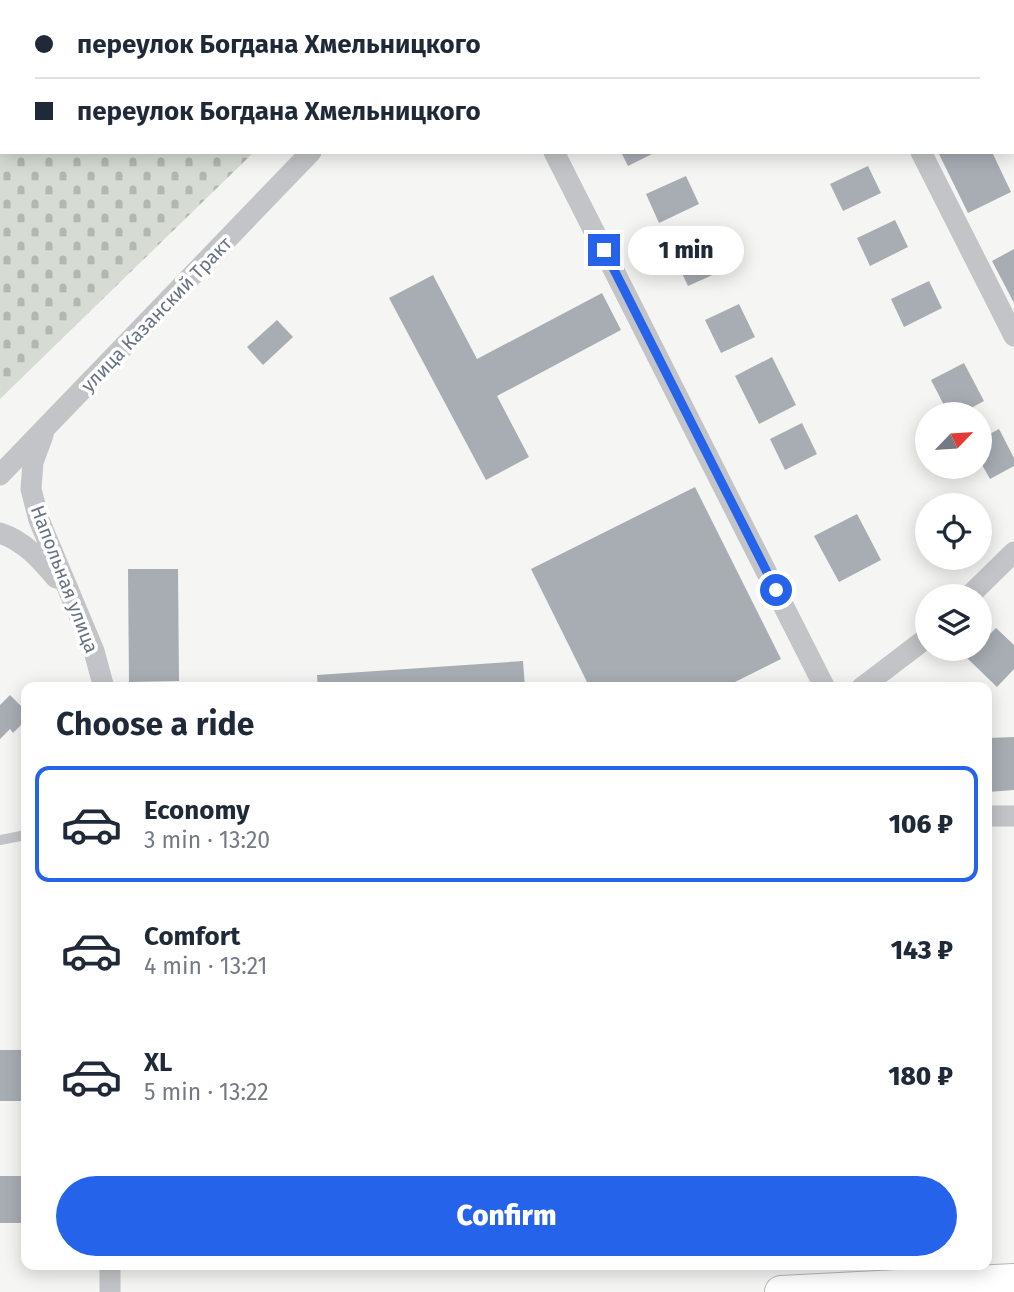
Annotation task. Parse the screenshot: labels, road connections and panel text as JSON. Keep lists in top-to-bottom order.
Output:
{
  "streets": {
    "street": ["улица Казанский Тракт", "Напольная улица"]
  },
  "crossings": [
    ["улица Казанский Тракт", "Напольная улица"]
  ],
  "north": "top right",
  "page": {
    "banner": ["переулок Богдана Хмельницкого", "переулок Богдана Хмельницкого"],
    "bubble": "1 min",
    "heading": "Choose a ride",
    "list": [
      {
        "name": "Economy",
        "note": "3 min · 13:20",
        "value": "106 ₽"
      },
      {
        "name": "Comfort",
        "note": "4 min · 13:21",
        "value": "143 ₽"
      },
      {
        "name": "XL",
        "note": "5 min · 13:22",
        "value": "180 ₽"
      }
    ],
    "buttons": "Confirm"
  }
}
